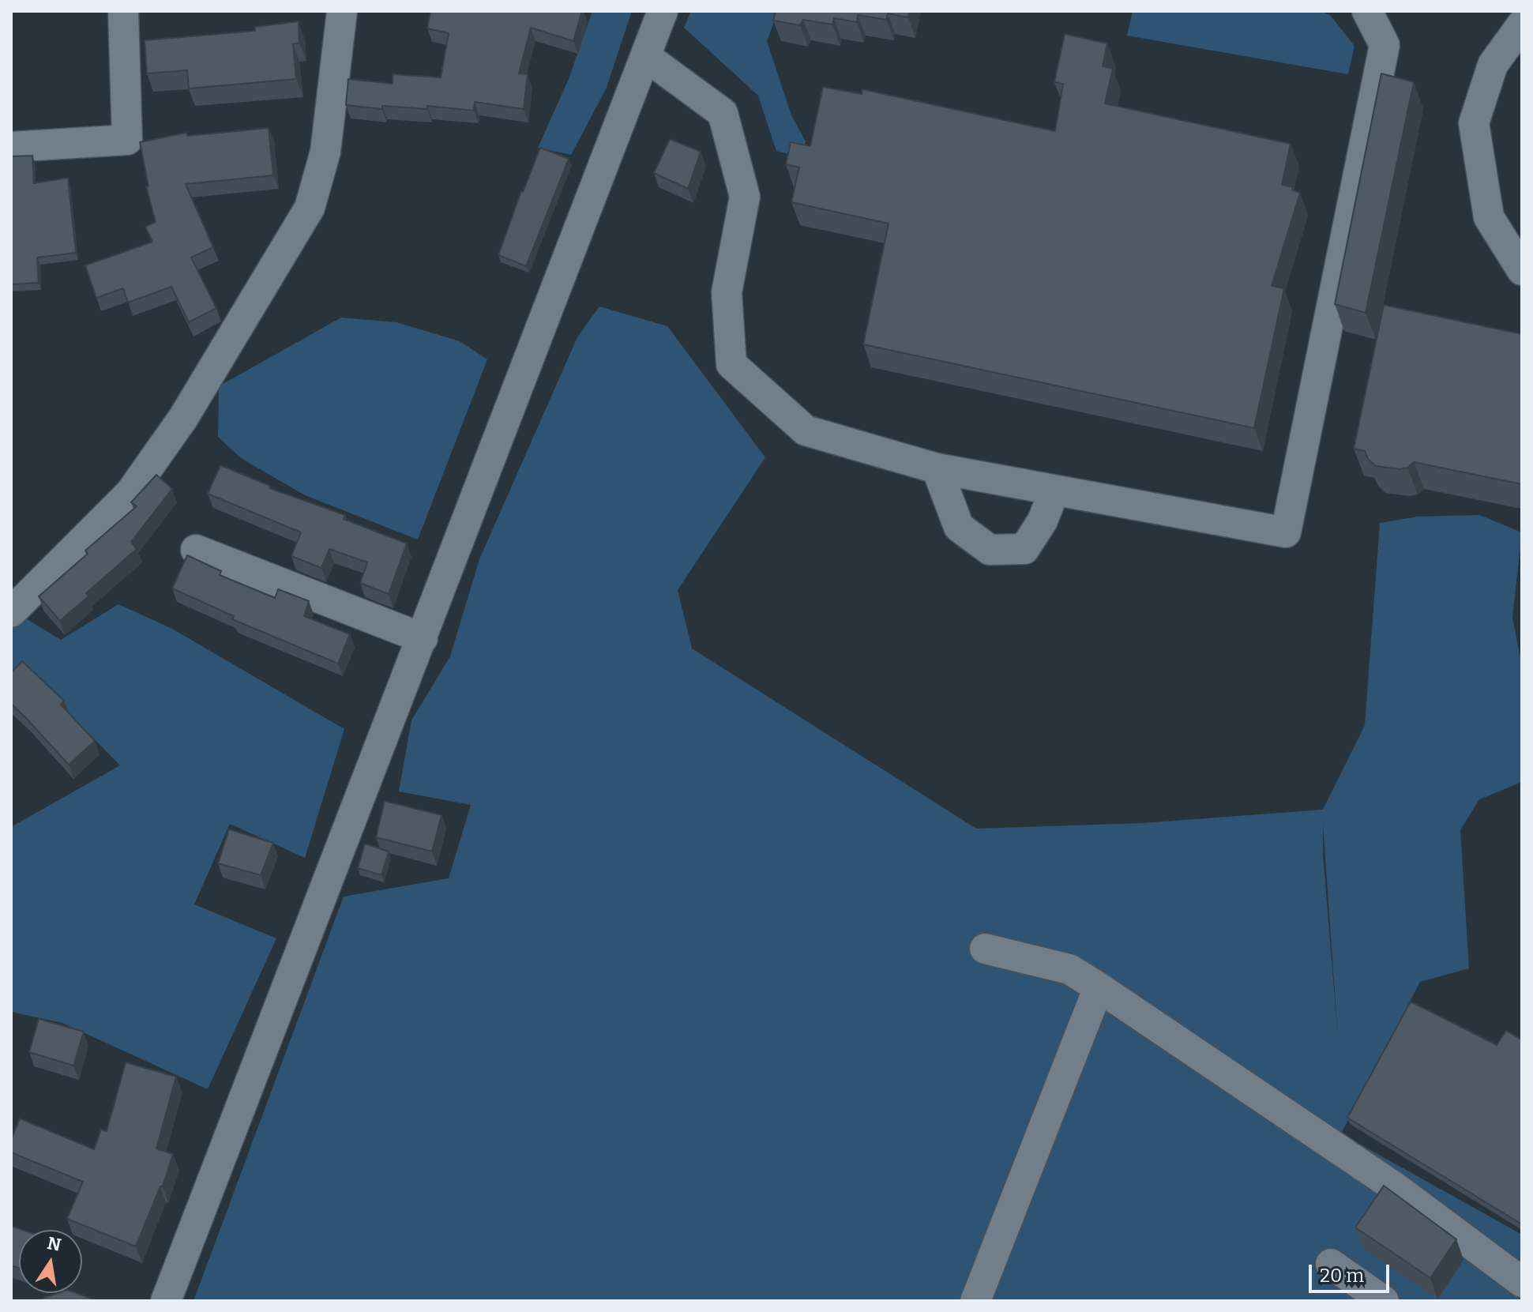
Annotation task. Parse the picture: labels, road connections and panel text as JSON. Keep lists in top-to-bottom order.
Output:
{
  "scale_bar": "20 m",
  "north": "top"
}
